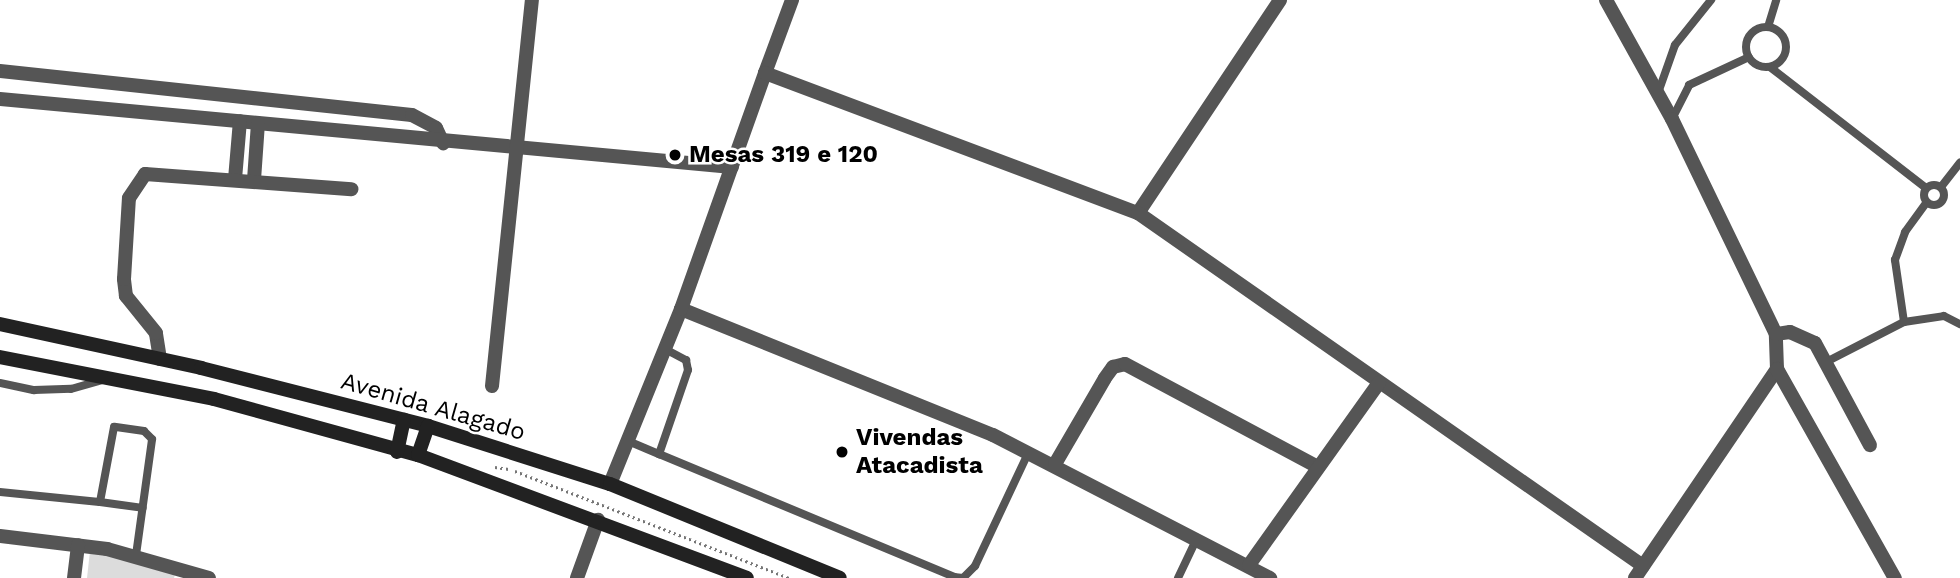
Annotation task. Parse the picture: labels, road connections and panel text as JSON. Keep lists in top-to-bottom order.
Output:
{
  "streets": {
    "main road": ["Avenida Alagado"]
  },
  "places": ["Mesas 319 e 120", "Vivendas Atacadista"]
}
